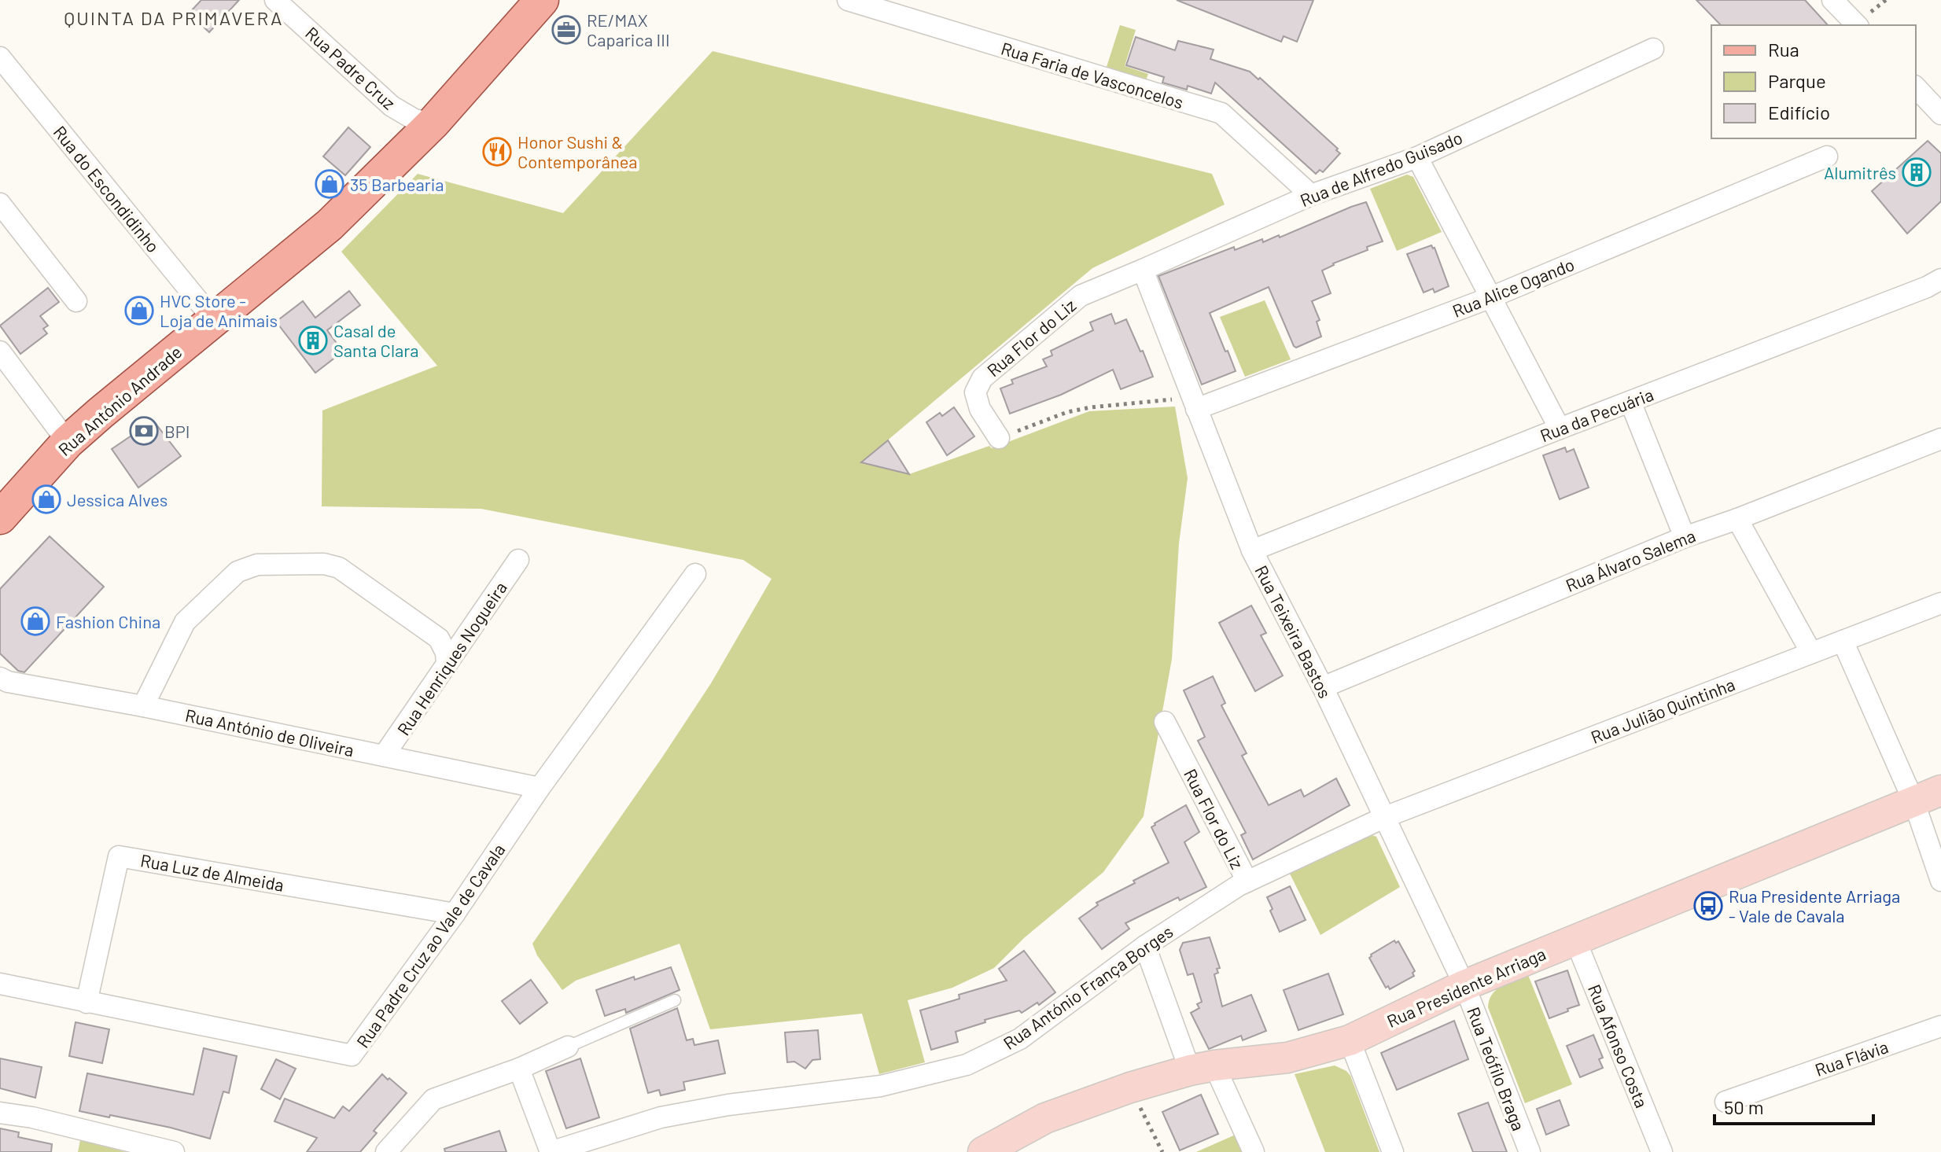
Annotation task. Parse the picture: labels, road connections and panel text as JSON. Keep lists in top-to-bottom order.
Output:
{
  "streets": {
    "main road": ["Rua António Andrade"],
    "street": [
      "Rua Padre Cruz",
      "Rua Faria de Vasconcelos",
      "Rua de Alfredo Guisado",
      "Rua do Escondidinho",
      "Rua Alice Ogando",
      "Rua Flor do Liz",
      "Rua da Pecuária",
      "Rua Álvaro Salema",
      "Rua Teixeira Bastos",
      "Rua Henriques Nogueira",
      "Rua Julião Quintinha",
      "Rua António de Oliveira",
      "Rua Luz de Almeida",
      "Rua Padre Cruz ao Vale de Cavala",
      "Rua António França Borges",
      "Rua Presidente Arriaga",
      "Rua Afonso Costa",
      "Rua Flávia",
      "Rua Teófilo Braga"
    ]
  },
  "crossings": [
    ["Rua Padre Cruz", "Rua António Andrade"],
    ["Rua Faria de Vasconcelos", "Rua de Alfredo Guisado"],
    ["Rua de Alfredo Guisado", "Rua Flor do Liz"],
    ["Rua de Alfredo Guisado", "Rua Teixeira Bastos"],
    ["Rua do Escondidinho", "Rua António Andrade"],
    ["Rua Alice Ogando", "Rua Teixeira Bastos"],
    ["Rua Flor do Liz", "Rua Teixeira Bastos"],
    ["Rua Flor do Liz", "Rua António França Borges"],
    ["Rua da Pecuária", "Rua Teixeira Bastos"],
    ["Rua Álvaro Salema", "Rua Teixeira Bastos"],
    ["Rua Teixeira Bastos", "Rua Julião Quintinha"],
    ["Rua Teixeira Bastos", "Rua António França Borges"],
    ["Rua Teixeira Bastos", "Rua Presidente Arriaga"],
    ["Rua Teixeira Bastos", "Rua Teófilo Braga"],
    ["Rua Henriques Nogueira", "Rua António de Oliveira"],
    ["Rua Julião Quintinha", "Rua António França Borges"],
    ["Rua António de Oliveira", "Rua Padre Cruz ao Vale de Cavala"],
    ["Rua Luz de Almeida", "Rua Padre Cruz ao Vale de Cavala"],
    ["Rua Presidente Arriaga", "Rua Afonso Costa"],
    ["Rua Presidente Arriaga", "Rua Teófilo Braga"]
  ],
  "districts": ["QUINTA DA PRIMAVERA"],
  "places": {
    "office": ["RE/MAX Caparica III"],
    "restaurant": ["Honor Sushi & Contemporânea"],
    "building": ["Alumitrês", "Casal de Santa Clara"],
    "shop": [
      "35 Barbearia",
      "HVC Store - Loja de Animais",
      "Jessica Alves",
      "Fashion China"
    ],
    "bank": ["BPI"],
    "bus stop": ["Rua Presidente Arriaga - Vale de Cavala"]
  },
  "legend": ["Rua", "Parque", "Edifício"],
  "scale_bar": "50 m"
}
